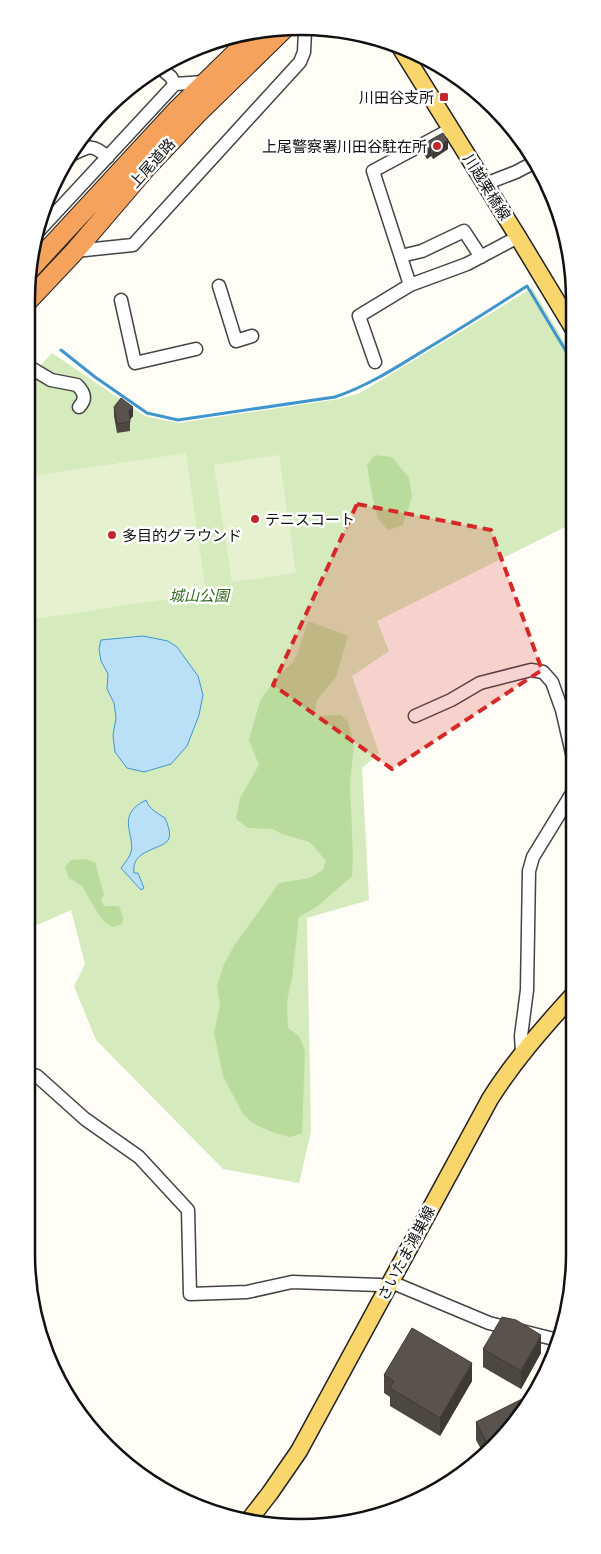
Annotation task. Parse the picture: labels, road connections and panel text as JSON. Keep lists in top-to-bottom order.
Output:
{
  "streets": {
    "highway": ["上尾道路"],
    "main road": ["川越栗橋線", "さいたま鴻巣線"]
  },
  "parks": ["城山公園"],
  "places": {
    "transit": ["川田谷支所"],
    "other": ["上尾警察署川田谷駐在所", "テニスコート", "多目的グラウンド"]
  }
}
